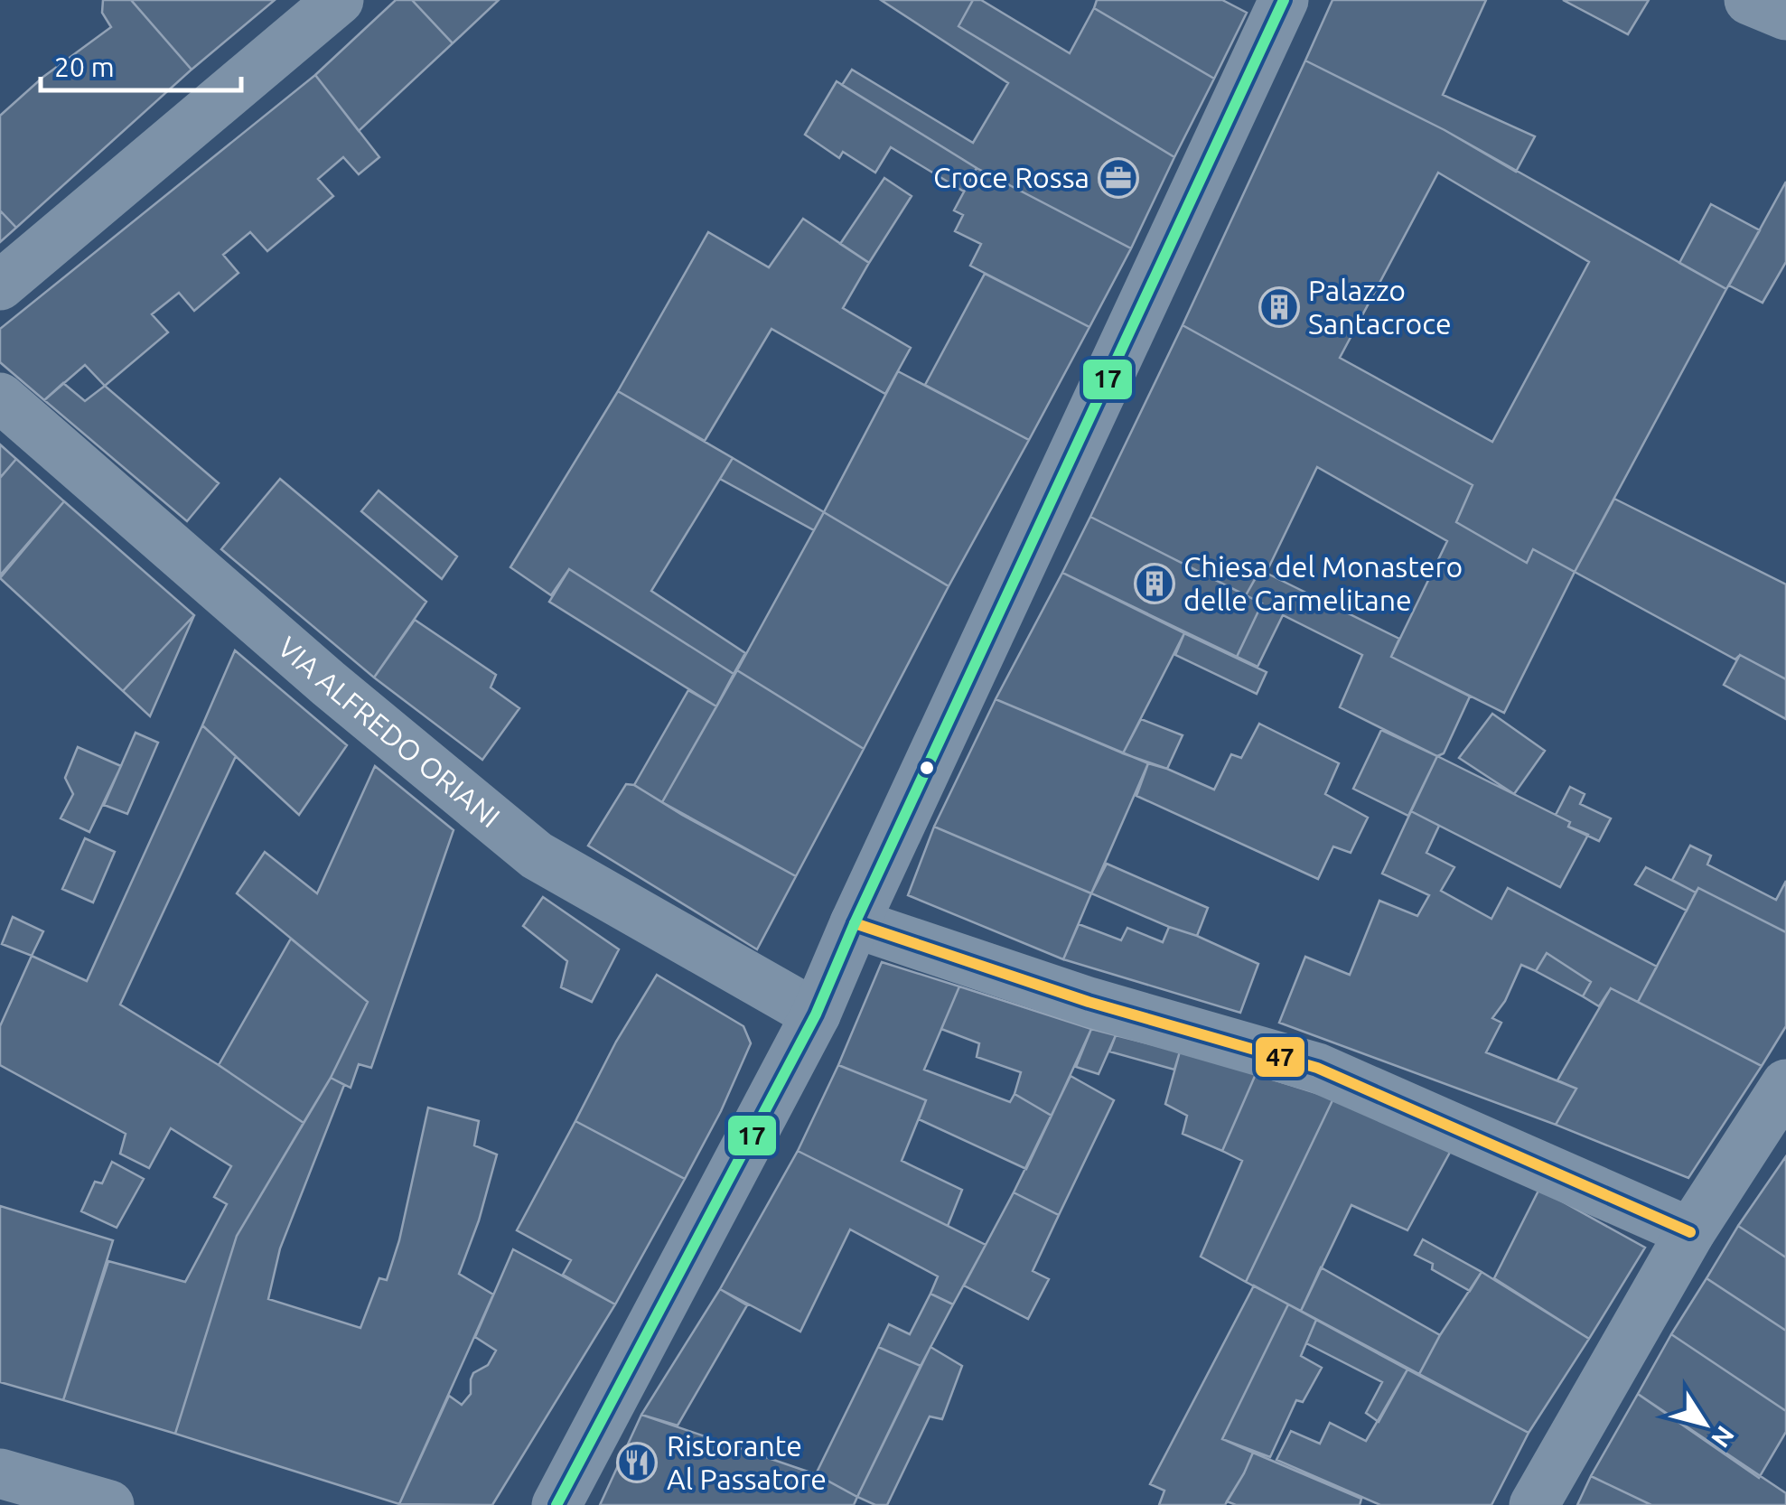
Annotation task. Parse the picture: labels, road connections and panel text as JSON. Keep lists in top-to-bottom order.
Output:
{
  "streets": {
    "street": ["VIA ALFREDO ORIANI"]
  },
  "places": {
    "office": ["Croce Rossa"],
    "building": ["Palazzo Santacroce", "Chiesa del Monastero delle Carmelitane"],
    "restaurant": ["Ristorante Al Passatore"]
  },
  "lines": ["transit line 17", "transit line 47"],
  "scale_bar": "20 m",
  "north": "bottom right"
}
